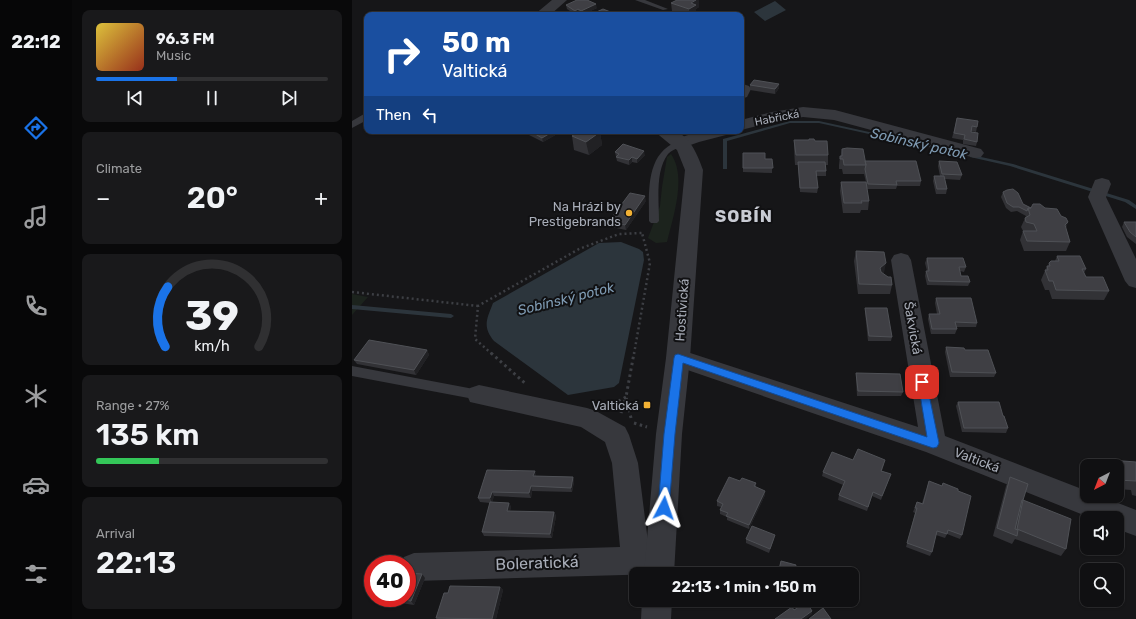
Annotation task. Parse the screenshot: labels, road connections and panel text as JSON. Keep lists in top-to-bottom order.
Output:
{
  "streets": {
    "street": [
      "Habřická",
      "Hostivická",
      "Šakvická",
      "Valtická",
      "Boleratická"
    ]
  },
  "crossings": [
    ["Hostivická", "Valtická"],
    ["Šakvická", "Valtická"]
  ],
  "districts": ["SOBÍN"],
  "water": ["Sobínský potok"],
  "places": {
    "other": ["Na Hrázi by Prestigebrands"],
    "transit": ["Valtická"]
  },
  "north": "bottom left",
  "page": {
    "tabs": "22:12",
    "turn": ["50 m", "Valtická"],
    "song": ["96.3 FM", "Music"],
    "then": "Then",
    "tile": [
      "Climate",
      ["Range · 27%", "135 km"],
      ["Arrival", "22:13"]
    ],
    "heat": ["−", "20°", "+"],
    "limit": "40",
    "trip": "22:13 · 1 min · 150 m",
    "gauge": ["39", "km/h"]
  }
}
